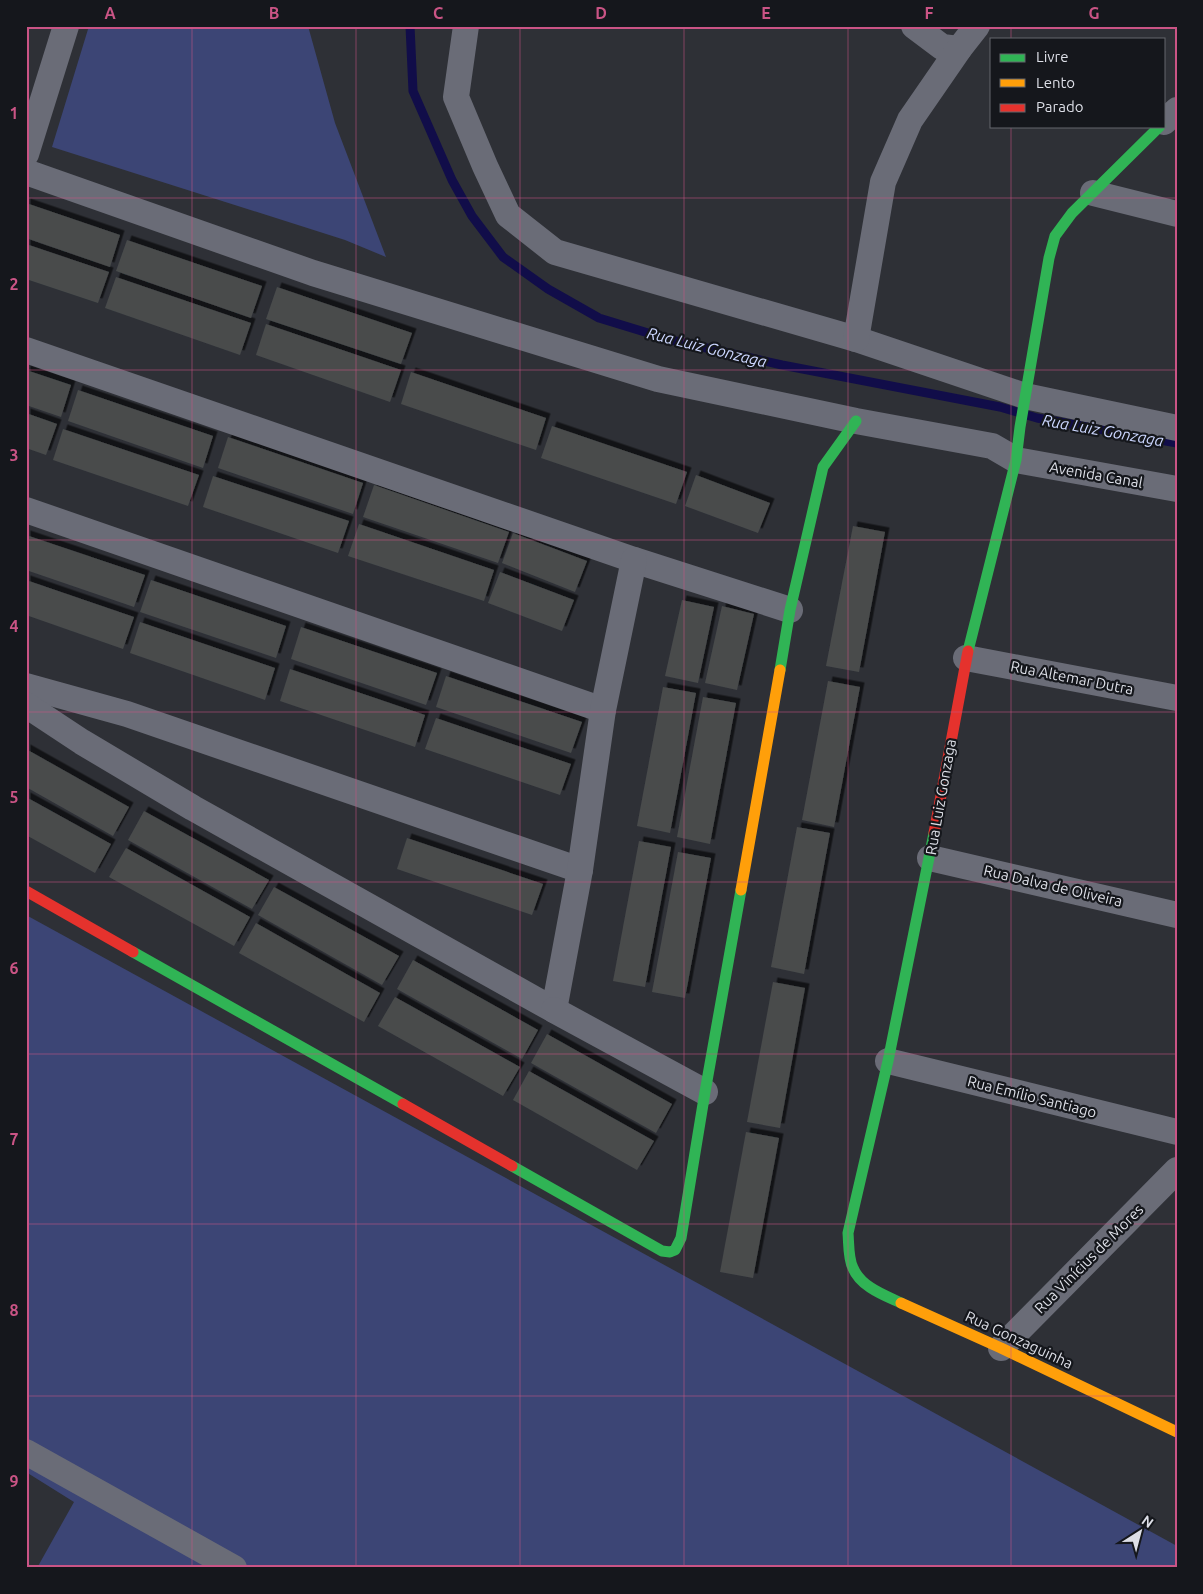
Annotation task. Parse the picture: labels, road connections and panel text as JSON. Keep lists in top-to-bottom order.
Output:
{
  "streets": {
    "street": [
      "Avenida Canal",
      "Rua Altemar Dutra",
      "Rua Luiz Gonzaga",
      "Rua Dalva de Oliveira",
      "Rua Emílio Santiago",
      "Rua Vinícius de Mores",
      "Rua Gonzaguinha"
    ]
  },
  "crossings": [
    ["Avenida Canal", "Rua Luiz Gonzaga"],
    ["Rua Altemar Dutra", "Rua Luiz Gonzaga"],
    ["Rua Luiz Gonzaga", "Rua Dalva de Oliveira"],
    ["Rua Luiz Gonzaga", "Rua Emílio Santiago"],
    ["Rua Luiz Gonzaga", "Rua Gonzaguinha"],
    ["Rua Vinícius de Mores", "Rua Gonzaguinha"]
  ],
  "water": ["Rua Luiz Gonzaga"],
  "legend": ["Livre", "Lento", "Parado"],
  "north": "top right",
  "grid": {
    "columns": [
      "A",
      "B",
      "C",
      "D",
      "E",
      "F",
      "G"
    ],
    "rows": [
      "1",
      "2",
      "3",
      "4",
      "5",
      "6",
      "7",
      "8",
      "9"
    ]
  }
}
